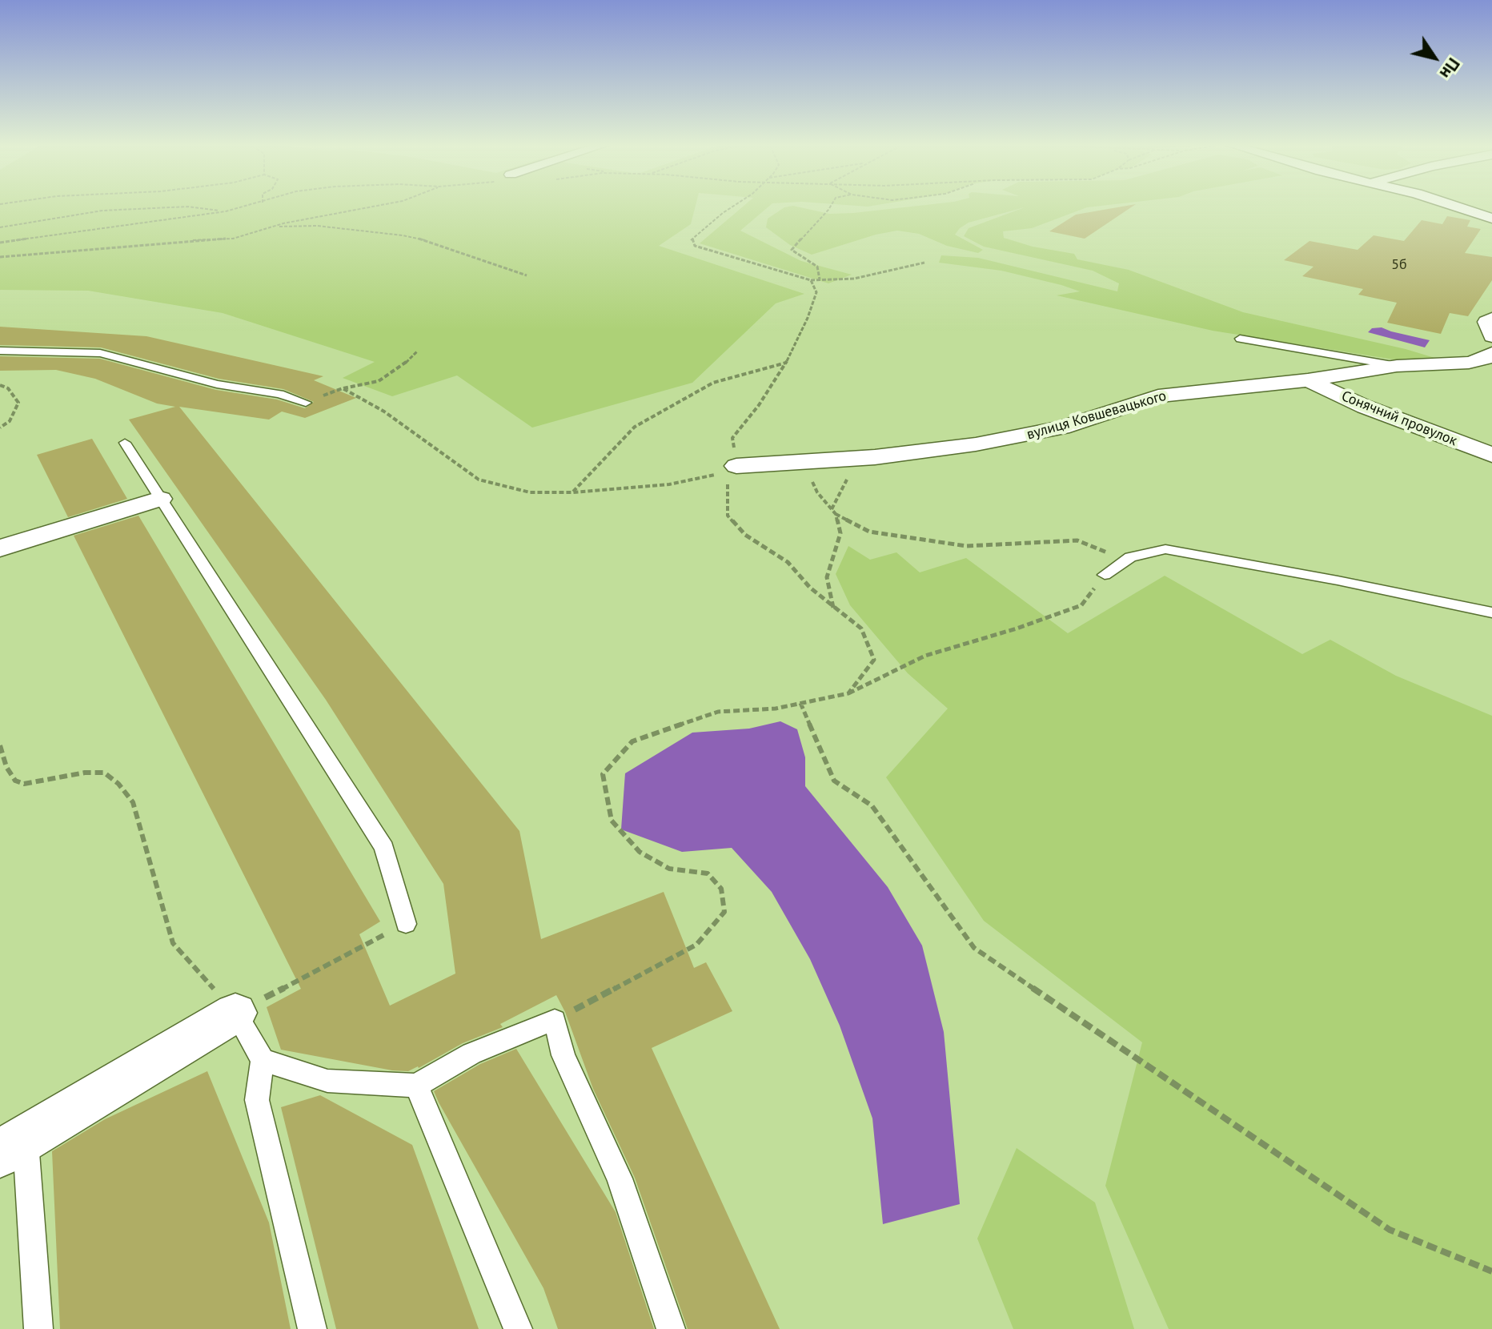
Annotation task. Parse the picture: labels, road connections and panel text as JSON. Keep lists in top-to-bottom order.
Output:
{
  "streets": {
    "street": ["вулиця Ковшевацького", "Сонячний провулок"]
  },
  "crossings": [
    ["вулиця Ковшевацького", "Сонячний провулок"]
  ],
  "house_numbers": ["5б"],
  "north": "bottom right"
}
